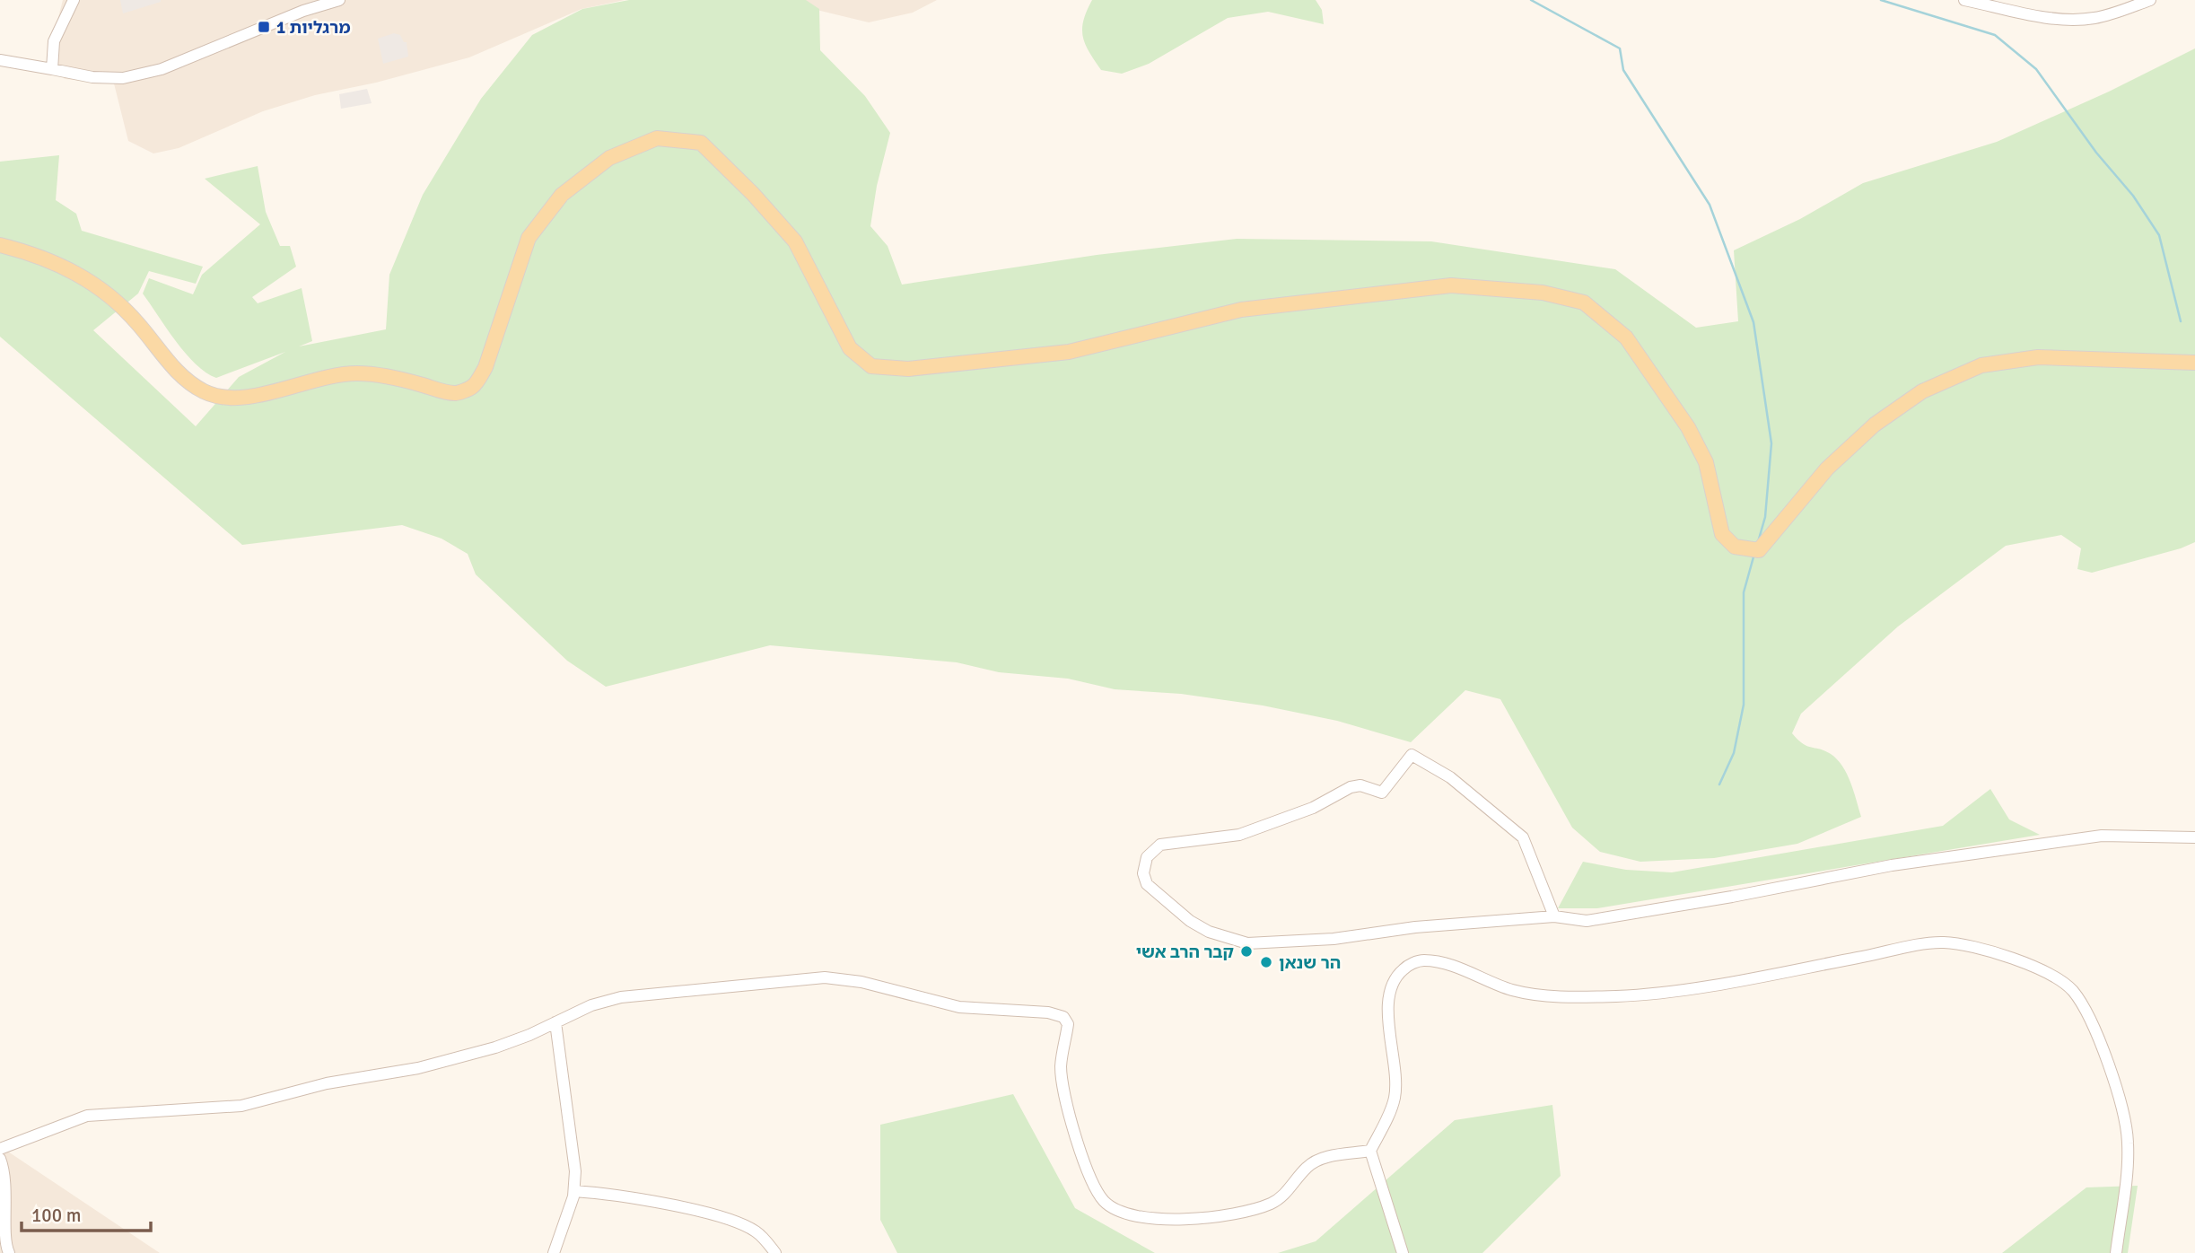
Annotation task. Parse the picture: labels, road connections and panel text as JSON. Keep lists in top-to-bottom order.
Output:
{
  "places": {
    "transit": ["מרגליות 1"],
    "other": ["קבר הרב אשי", "הר שנאן"]
  },
  "scale_bar": "100 m"
}
